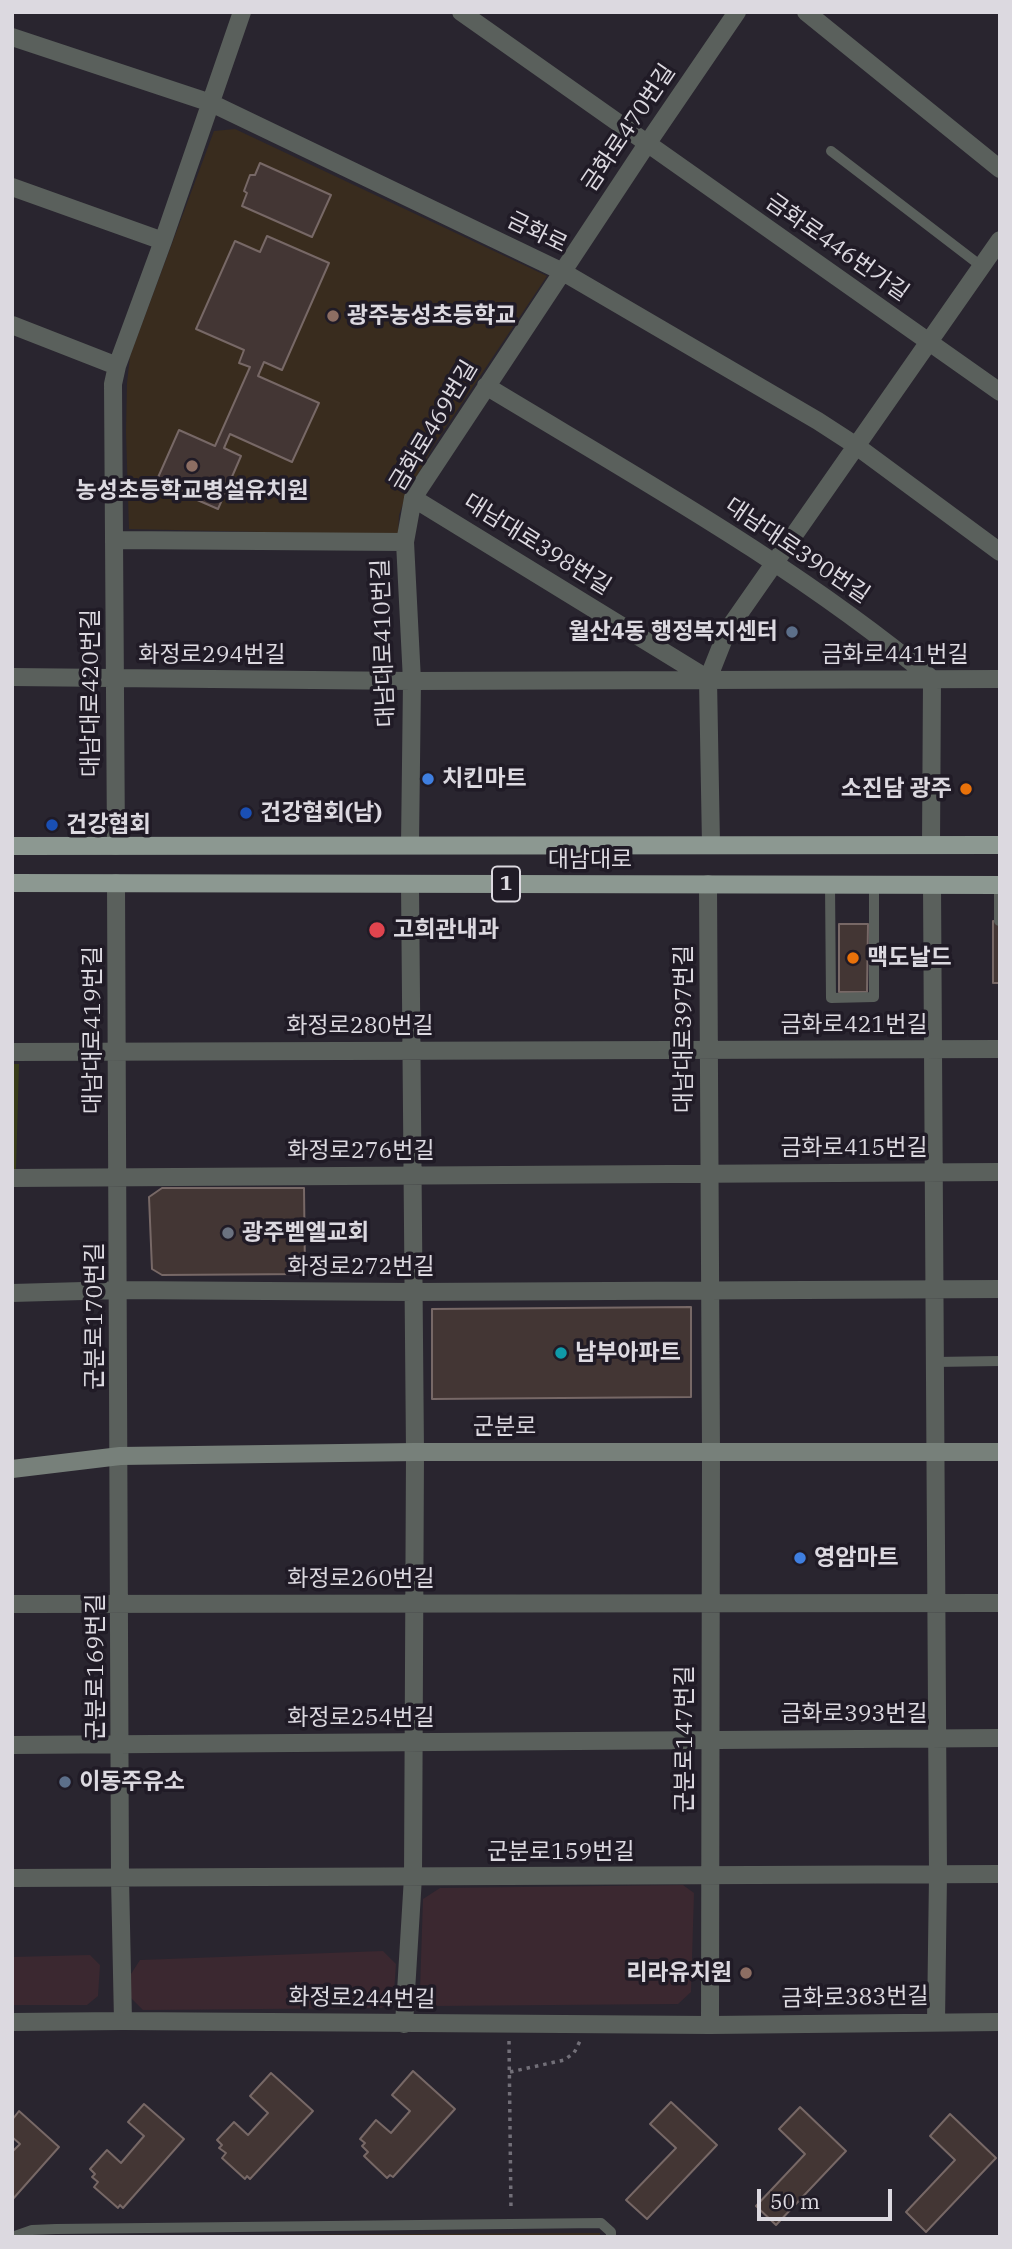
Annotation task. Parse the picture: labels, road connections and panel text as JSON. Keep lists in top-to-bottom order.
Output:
{
  "streets": {
    "main road": ["대남대로", "1"],
    "street": [
      "금화로470번길",
      "금화로",
      "금화로446번가길",
      "금화로469번길",
      "대남대로398번길",
      "대남대로390번길",
      "대남대로410번길",
      "화정로294번길",
      "금화로441번길",
      "대남대로420번길",
      "금화로421번길",
      "화정로280번길",
      "대남대로397번길",
      "대남대로419번길",
      "금화로415번길",
      "화정로276번길",
      "화정로272번길",
      "군분로170번길",
      "군분로",
      "화정로260번길",
      "군분로169번길",
      "금화로393번길",
      "화정로254번길",
      "군분로147번길",
      "군분로159번길",
      "금화로383번길",
      "화정로244번길"
    ]
  },
  "crossings": [
    ["금화로470번길", "금화로"],
    ["금화로470번길", "금화로446번가길"],
    ["금화로470번길", "금화로469번길"],
    ["금화로", "금화로469번길"],
    ["금화로", "대남대로420번길"],
    ["금화로469번길", "대남대로398번길"],
    ["금화로469번길", "대남대로390번길"],
    ["금화로469번길", "대남대로410번길"],
    ["대남대로398번길", "금화로441번길"],
    ["대남대로390번길", "금화로441번길"],
    ["대남대로410번길", "화정로294번길"],
    ["대남대로410번길", "금화로441번길"],
    ["대남대로410번길", "대남대로420번길"],
    ["대남대로410번길", "대남대로"],
    ["화정로294번길", "금화로441번길"],
    ["화정로294번길", "대남대로420번길"],
    ["대남대로420번길", "대남대로"],
    ["대남대로", "대남대로397번길"],
    ["대남대로", "대남대로419번길"],
    ["금화로421번길", "화정로280번길"],
    ["금화로421번길", "대남대로397번길"],
    ["화정로280번길", "대남대로397번길"],
    ["화정로280번길", "대남대로419번길"],
    ["대남대로397번길", "금화로415번길"],
    ["대남대로397번길", "화정로276번길"],
    ["대남대로397번길", "화정로272번길"],
    ["대남대로397번길", "군분로147번길"],
    ["대남대로419번길", "화정로276번길"],
    ["대남대로419번길", "군분로170번길"],
    ["금화로415번길", "화정로276번길"],
    ["화정로276번길", "군분로170번길"],
    ["화정로272번길", "군분로170번길"],
    ["화정로272번길", "군분로147번길"],
    ["군분로170번길", "군분로"],
    ["군분로170번길", "군분로169번길"],
    ["군분로", "군분로169번길"],
    ["군분로", "군분로147번길"],
    ["화정로260번길", "군분로169번길"],
    ["화정로260번길", "군분로147번길"],
    ["군분로169번길", "화정로254번길"],
    ["군분로169번길", "화정로244번길"],
    ["금화로393번길", "화정로254번길"],
    ["금화로393번길", "군분로147번길"],
    ["화정로254번길", "군분로147번길"],
    ["군분로147번길", "군분로159번길"],
    ["군분로147번길", "금화로383번길"],
    ["군분로147번길", "화정로244번길"],
    ["금화로383번길", "화정로244번길"]
  ],
  "places": [
    "광주농성초등학교",
    "농성초등학교병설유치원",
    "월산4동 행정복지센터",
    "치킨마트",
    "소진담 광주",
    "건강협회(남)",
    "건강협회",
    "고희관내과",
    "맥도날드",
    "광주벧엘교회",
    "남부아파트",
    "영암마트",
    "이동주유소",
    "리라유치원"
  ],
  "scale_bar": "50 m"
}
